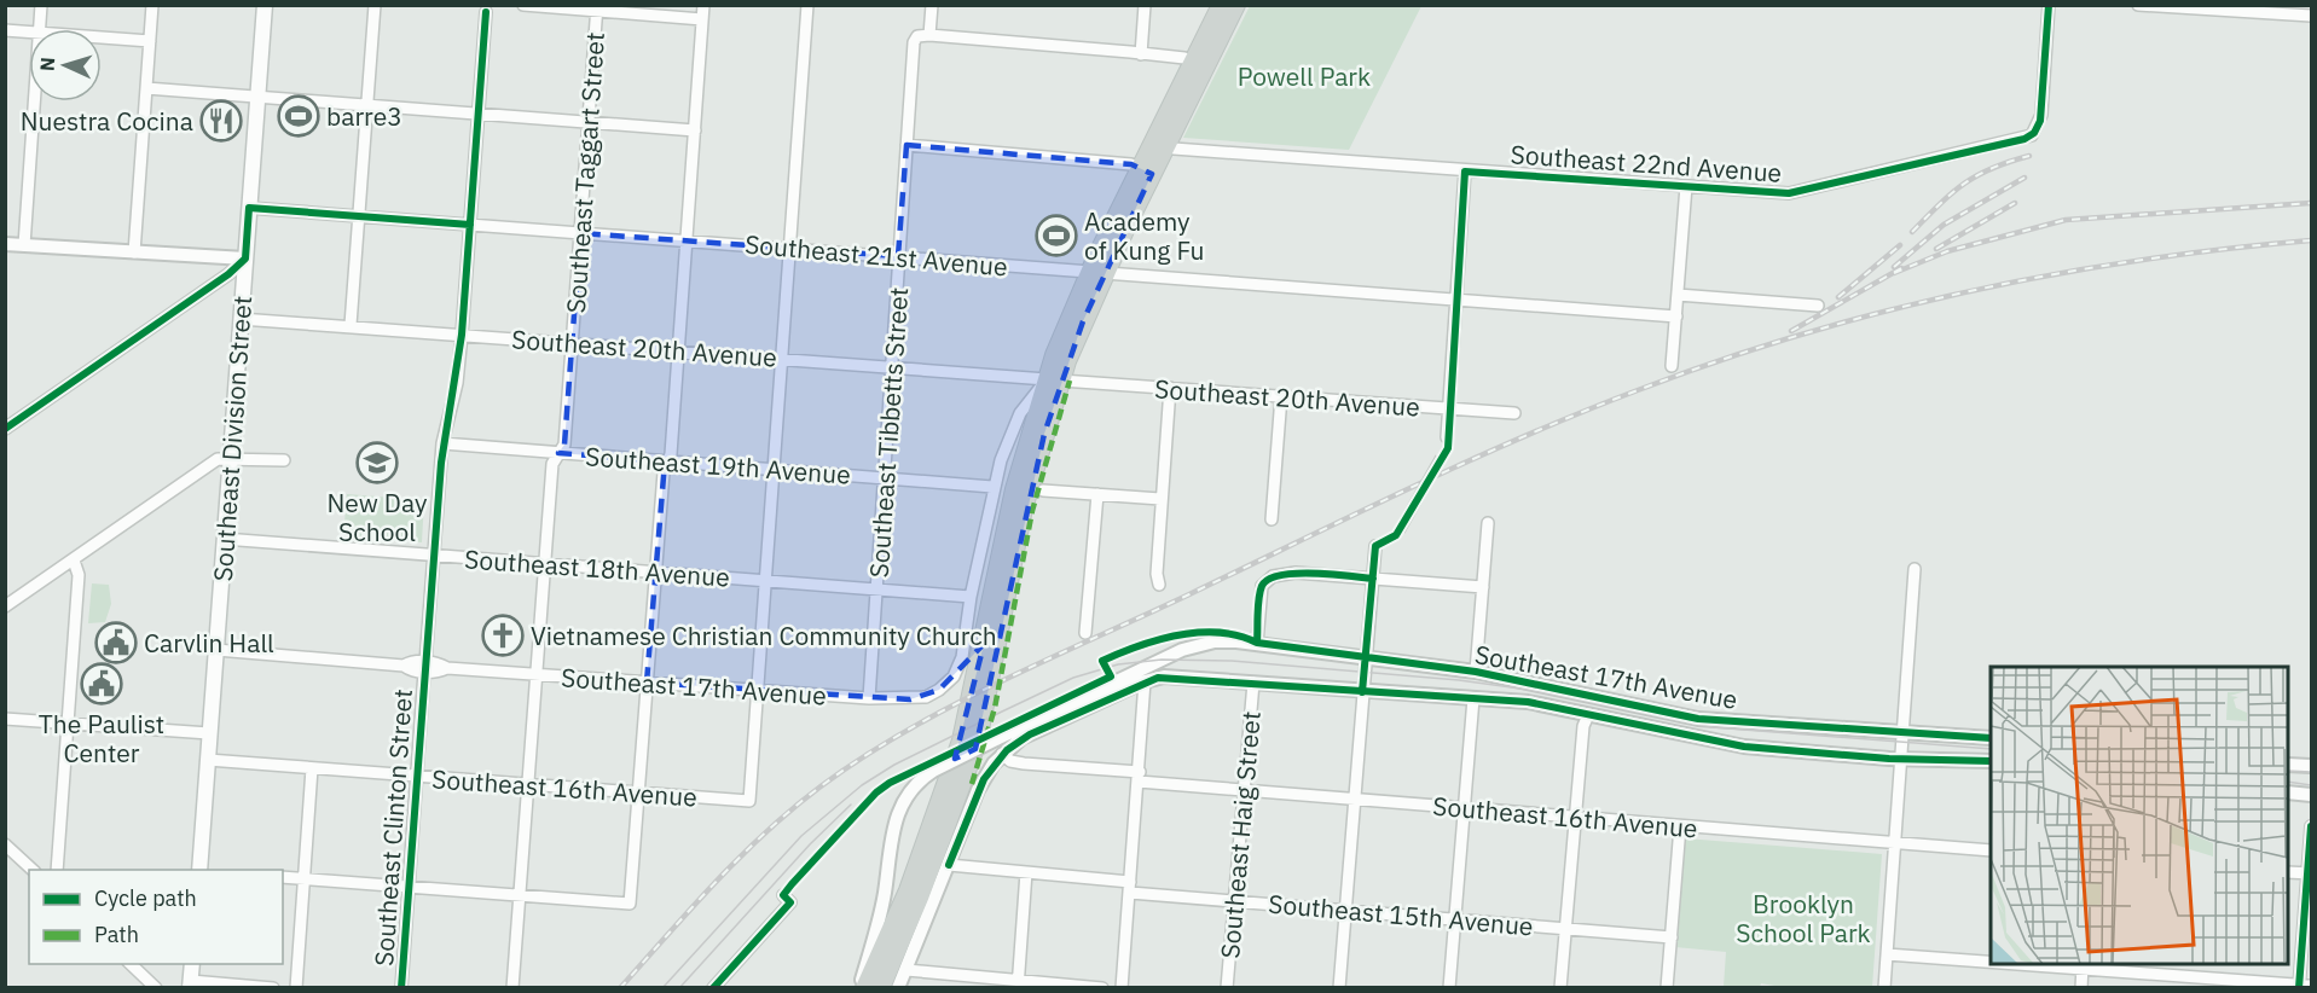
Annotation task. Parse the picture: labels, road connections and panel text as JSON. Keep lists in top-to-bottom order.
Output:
{
  "streets": {
    "main road": ["Southeast Division Street"],
    "street": [
      "Southeast 22nd Avenue",
      "Southeast Taggart Street",
      "Southeast 21st Avenue",
      "Southeast 20th Avenue",
      "Southeast Tibbetts Street",
      "Southeast 19th Avenue",
      "Southeast 18th Avenue",
      "Southeast 17th Avenue",
      "Southeast 16th Avenue",
      "Southeast Clinton Street",
      "Southeast Haig Street",
      "Southeast 15th Avenue"
    ]
  },
  "crossings": [
    ["Southeast Taggart Street", "Southeast 21st Avenue"],
    ["Southeast Taggart Street", "Southeast 20th Avenue"],
    ["Southeast Taggart Street", "Southeast 19th Avenue"],
    ["Southeast Taggart Street", "Southeast 18th Avenue"],
    ["Southeast Taggart Street", "Southeast 17th Avenue"],
    ["Southeast Taggart Street", "Southeast 16th Avenue"],
    ["Southeast 21st Avenue", "Southeast Tibbetts Street"],
    ["Southeast 21st Avenue", "Southeast Division Street"],
    ["Southeast 21st Avenue", "Southeast Clinton Street"],
    ["Southeast 20th Avenue", "Southeast Tibbetts Street"],
    ["Southeast 20th Avenue", "Southeast Division Street"],
    ["Southeast 20th Avenue", "Southeast Clinton Street"],
    ["Southeast Tibbetts Street", "Southeast 19th Avenue"],
    ["Southeast Tibbetts Street", "Southeast 18th Avenue"],
    ["Southeast Tibbetts Street", "Southeast 17th Avenue"],
    ["Southeast Division Street", "Southeast 18th Avenue"],
    ["Southeast Division Street", "Southeast 17th Avenue"],
    ["Southeast Division Street", "Southeast 16th Avenue"],
    ["Southeast 19th Avenue", "Southeast Clinton Street"],
    ["Southeast 18th Avenue", "Southeast 17th Avenue"],
    ["Southeast 18th Avenue", "Southeast Clinton Street"],
    ["Southeast 17th Avenue", "Southeast 16th Avenue"],
    ["Southeast 17th Avenue", "Southeast Clinton Street"],
    ["Southeast 17th Avenue", "Southeast Haig Street"],
    ["Southeast 16th Avenue", "Southeast Clinton Street"],
    ["Southeast 16th Avenue", "Southeast Haig Street"],
    ["Southeast Haig Street", "Southeast 15th Avenue"]
  ],
  "parks": ["Powell Park", "Brooklyn School Park"],
  "places": {
    "sports": ["barre3", "Academy of Kung Fu"],
    "restaurant": ["Nuestra Cocina"],
    "school or university": ["New Day School"],
    "church": ["Vietnamese Christian Community Church"],
    "public building": ["Carvlin Hall", "The Paulist Center"]
  },
  "legend": ["Cycle path", "Path"],
  "north": "left"
}
